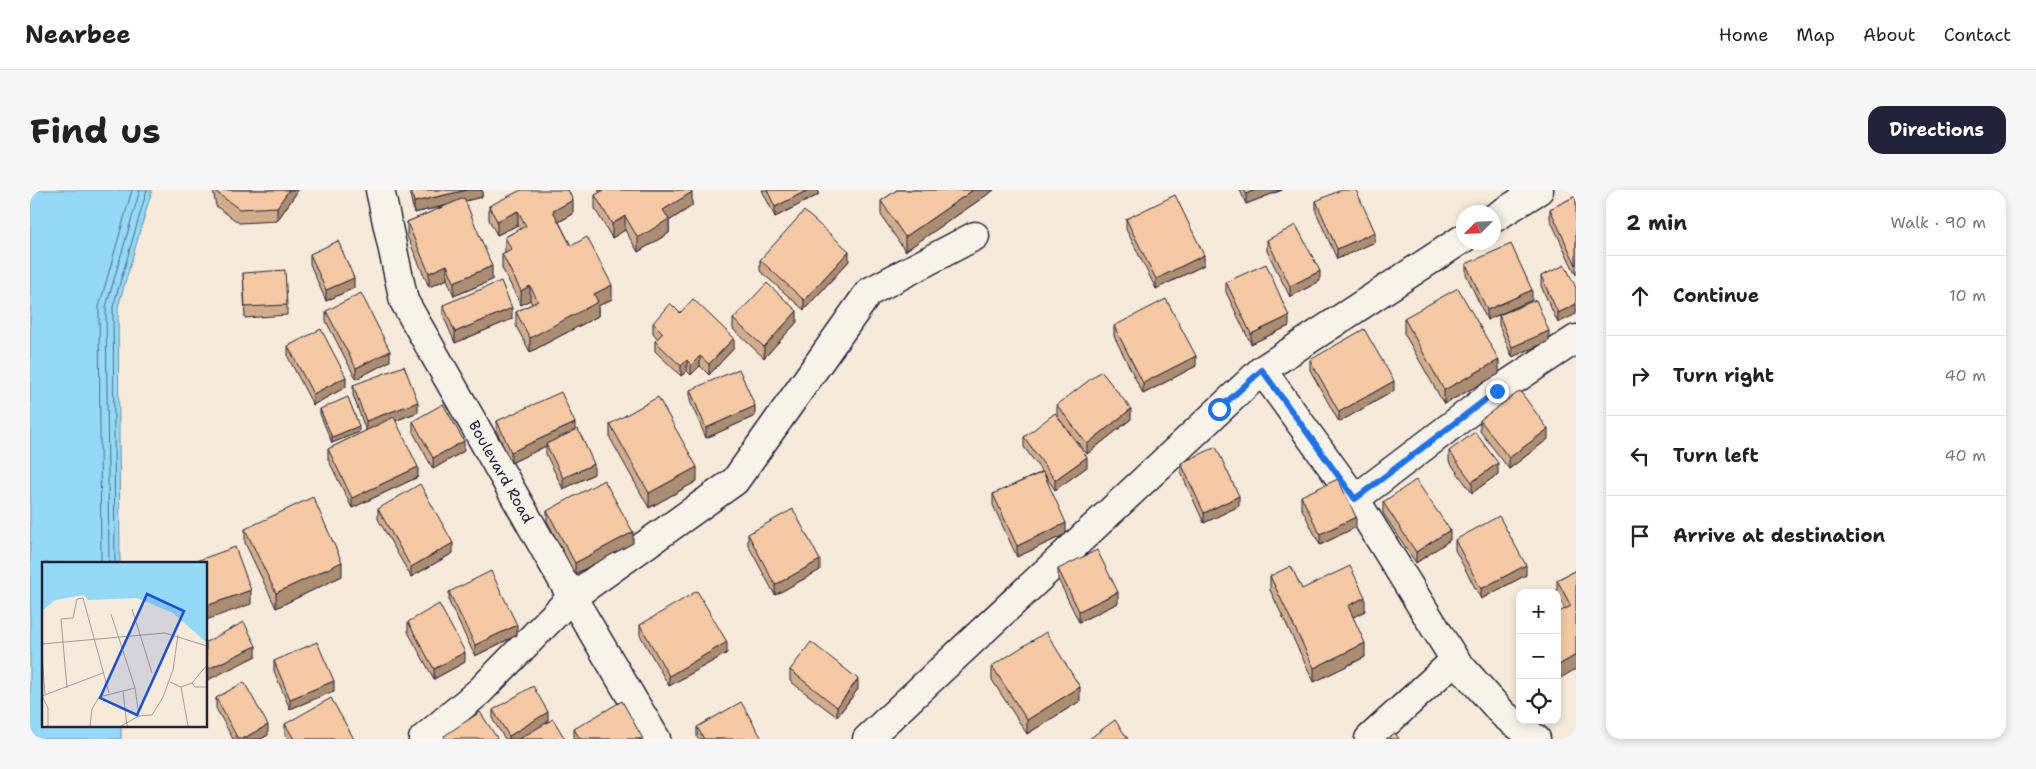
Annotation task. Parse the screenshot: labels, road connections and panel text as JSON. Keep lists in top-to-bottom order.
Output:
{
  "streets": {
    "street": ["Boulevard Road"]
  },
  "north": "bottom left",
  "page": {
    "header": "Nearbee",
    "nav": [
      "Home",
      "Map",
      "About",
      "Contact"
    ],
    "buttons": "Directions",
    "title": "Find us",
    "heading": ["2 min", "Walk · 90 m"],
    "list": [
      ["Continue", "10 m"],
      ["Turn right", "40 m"],
      ["Turn left", "40 m"],
      "Arrive at destination"
    ],
    "map_buttons": ["+", "−"]
  }
}
